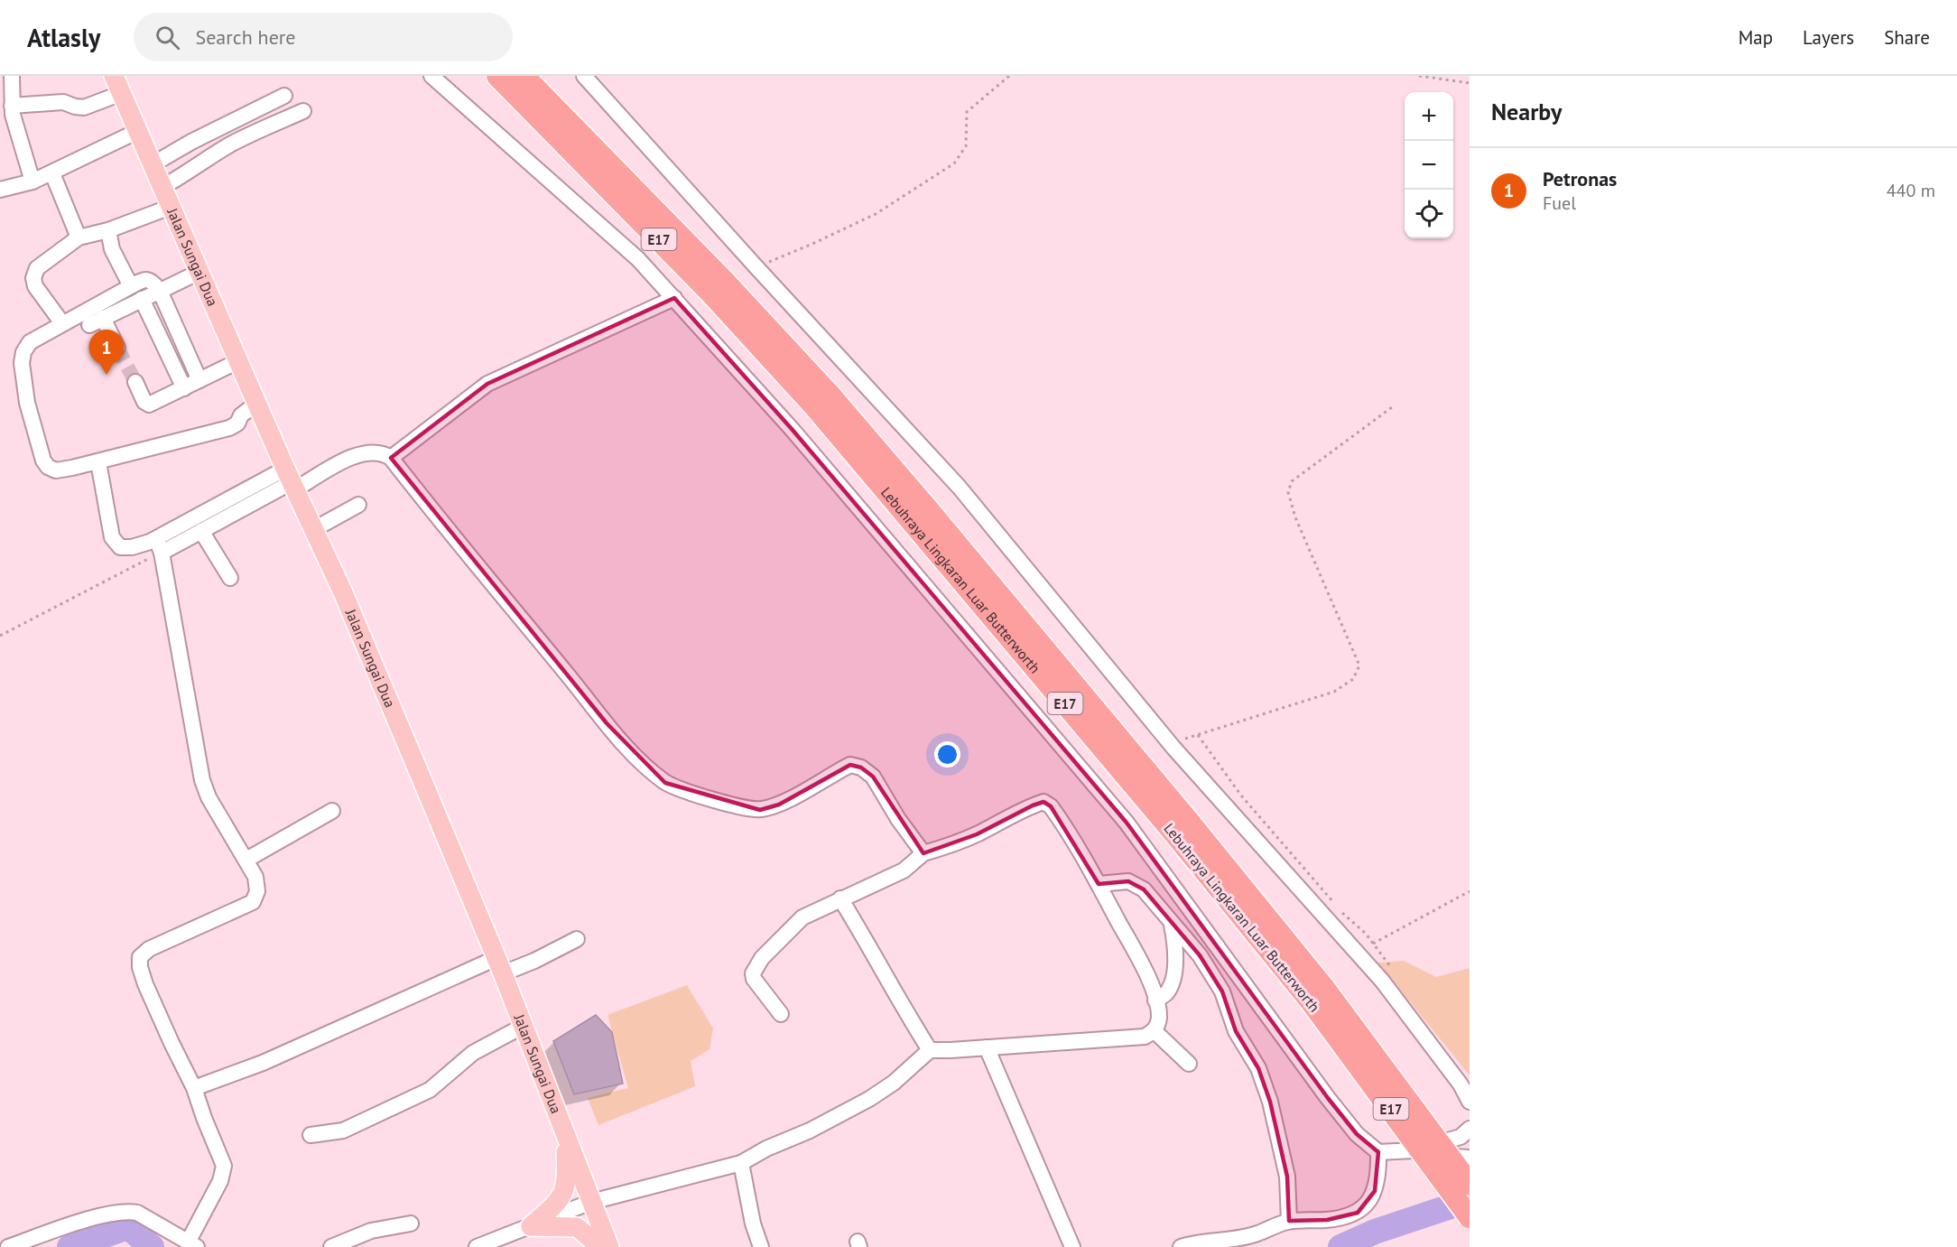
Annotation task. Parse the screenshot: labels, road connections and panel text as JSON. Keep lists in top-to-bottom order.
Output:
{
  "streets": {
    "highway": ["E17", "Lebuhraya Lingkaran Luar Butterworth"],
    "main road": ["Jalan Sungai Dua"]
  },
  "page": {
    "header": "Atlasly",
    "search": "Search here",
    "nav": ["Map", "Layers", "Share"],
    "heading": "Nearby",
    "map_buttons": ["+", "−"],
    "list": [
      {
        "mark": "1",
        "name": "Petronas",
        "note": "Fuel",
        "value": "440 m"
      }
    ],
    "pins": "1"
  }
}
